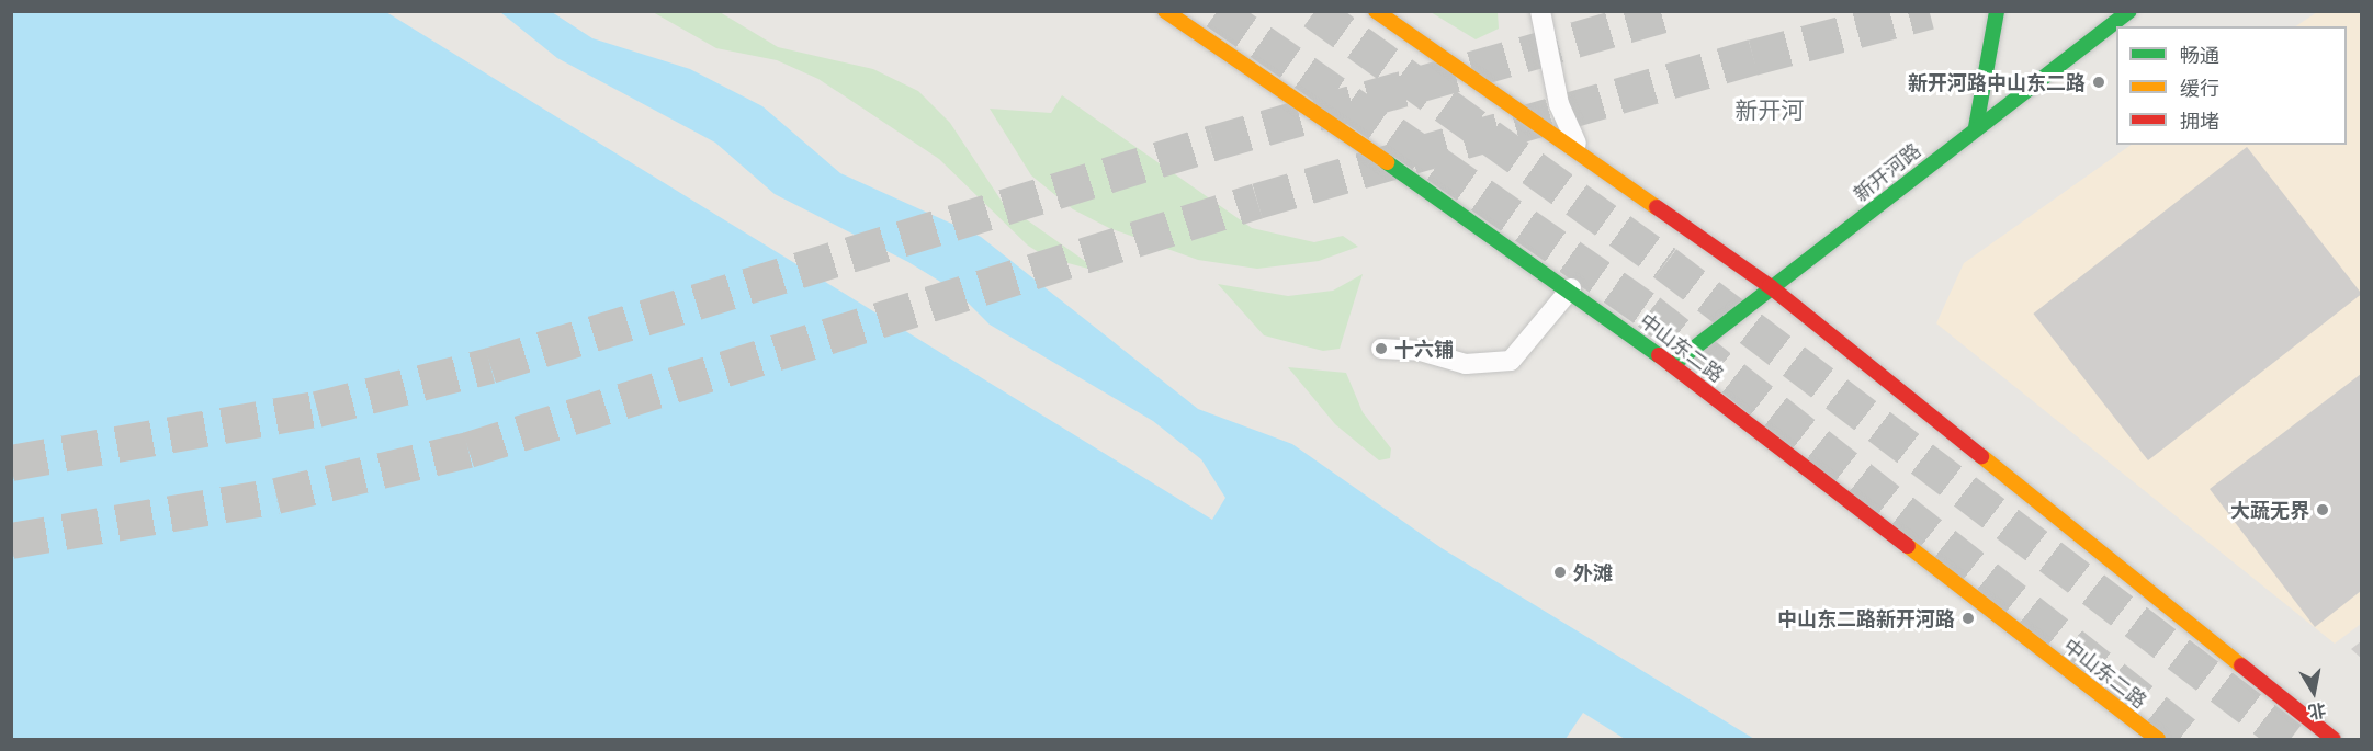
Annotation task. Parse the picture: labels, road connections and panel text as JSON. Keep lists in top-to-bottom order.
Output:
{
  "streets": {
    "main road": ["新开河路", "中山东二路"]
  },
  "crossings": [
    ["新开河路", "中山东二路"]
  ],
  "districts": ["新开河"],
  "places": [
    "新开河路中山东二路",
    "十六铺",
    "大蔬无界",
    "外滩",
    "中山东二路新开河路"
  ],
  "legend": ["畅通", "缓行", "拥堵"],
  "north": "bottom"
}
